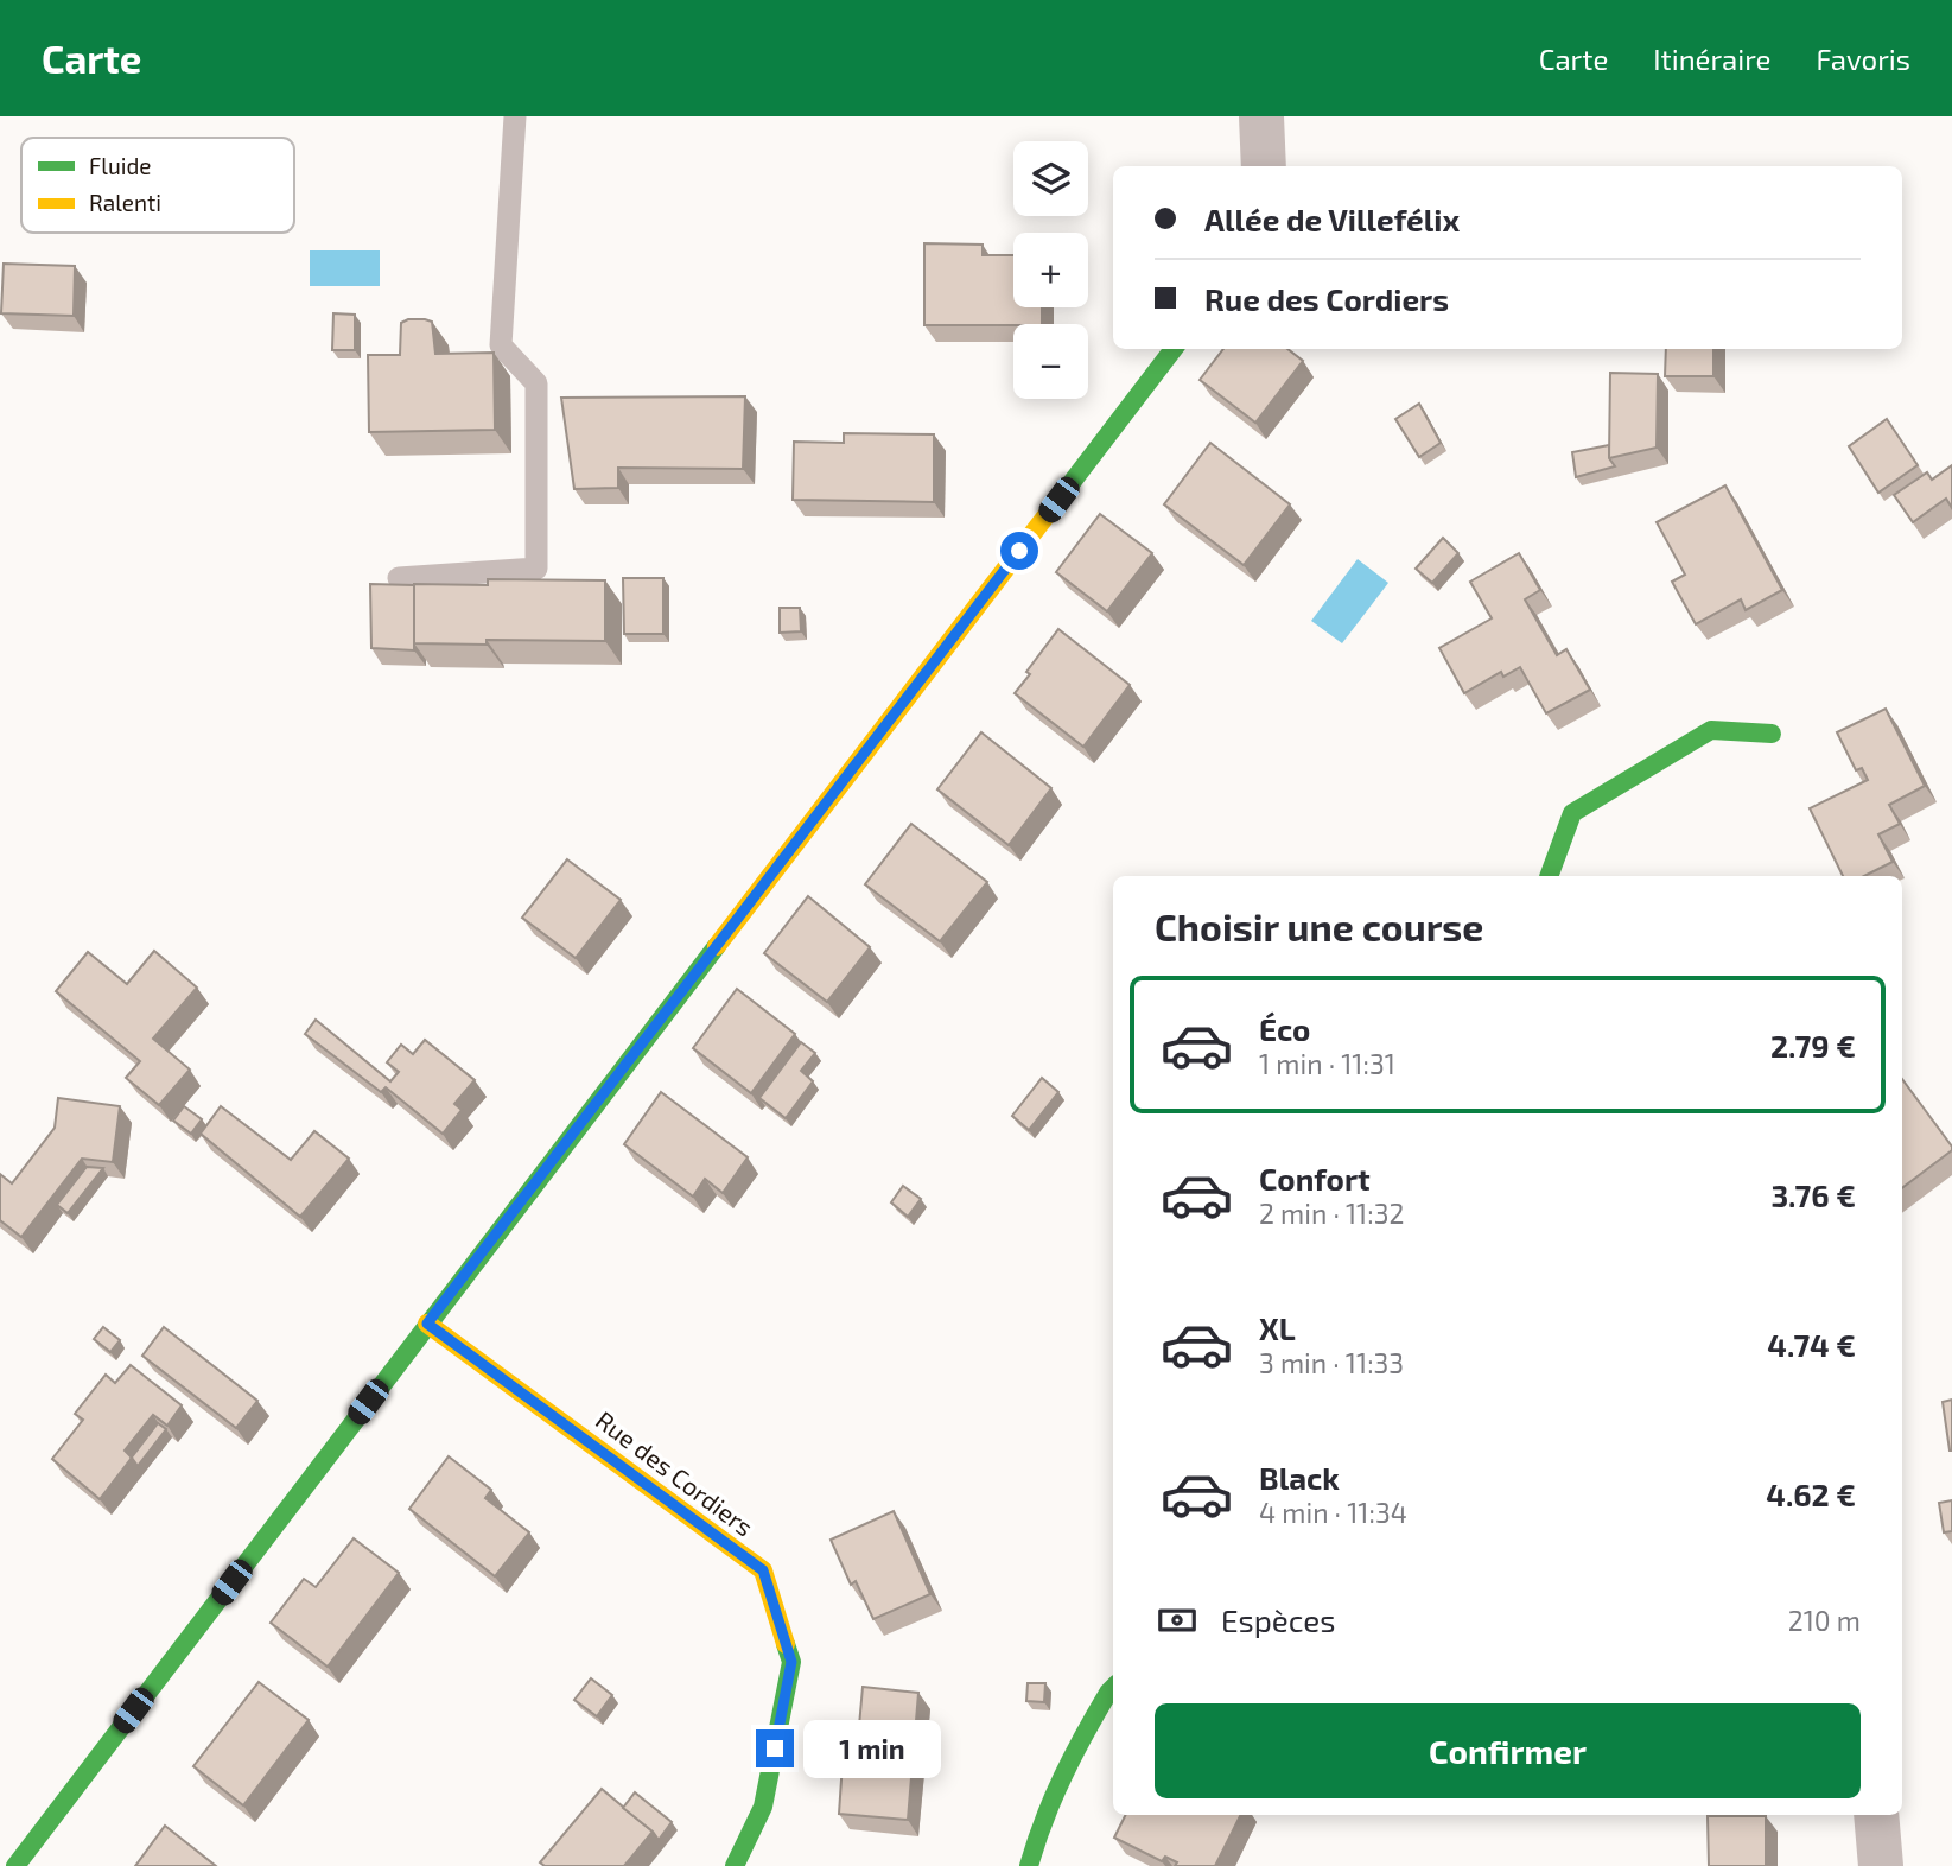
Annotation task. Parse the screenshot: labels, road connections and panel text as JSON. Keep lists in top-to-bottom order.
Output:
{
  "streets": {
    "street": ["Rue des Cordiers"]
  },
  "legend": ["Fluide", "Ralenti"],
  "page": {
    "header": "Carte",
    "nav": ["Carte", "Itinéraire", "Favoris"],
    "map_buttons": ["+", "−"],
    "banner": ["Allée de Villefélix", "Rue des Cordiers"],
    "heading": "Choisir une course",
    "list": [
      {
        "name": "Éco",
        "note": "1 min · 11:31",
        "value": "2.79 €"
      },
      {
        "name": "Confort",
        "note": "2 min · 11:32",
        "value": "3.76 €"
      },
      {
        "name": "XL",
        "note": "3 min · 11:33",
        "value": "4.74 €"
      },
      {
        "name": "Black",
        "note": "4 min · 11:34",
        "value": "4.62 €"
      }
    ],
    "pay": ["Espèces", "210 m"],
    "buttons": "Confirmer",
    "bubble": "1 min"
  }
}
